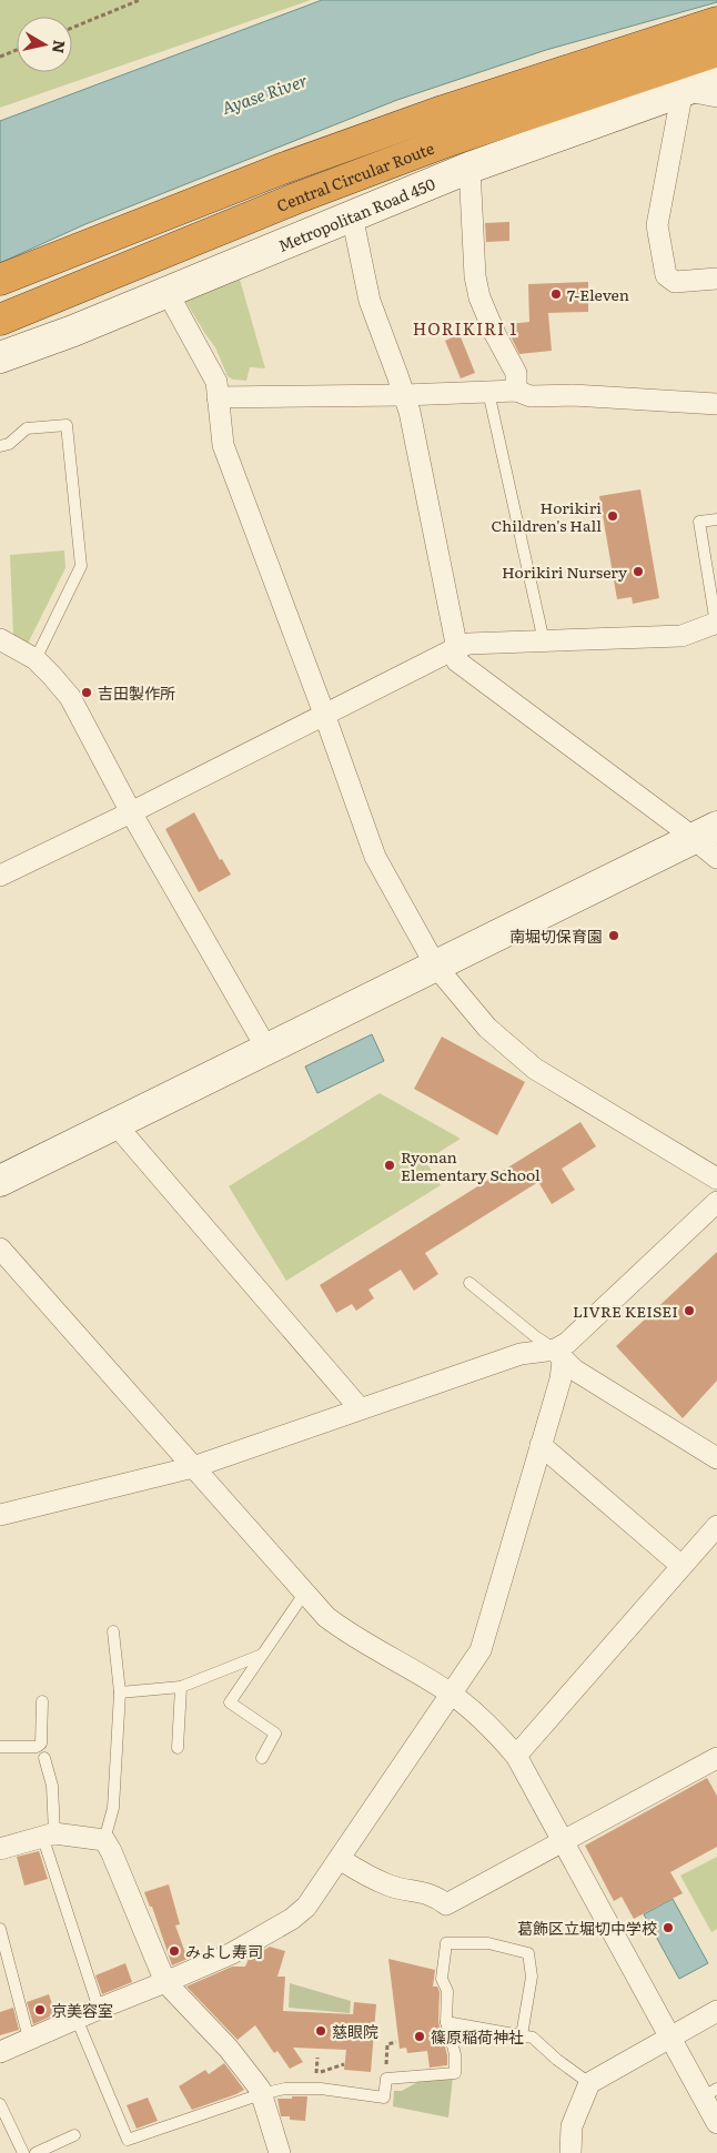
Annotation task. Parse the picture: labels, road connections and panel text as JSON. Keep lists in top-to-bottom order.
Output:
{
  "streets": {
    "highway": ["Central Circular Route"],
    "street": ["Metropolitan Road 450"]
  },
  "districts": ["HORIKIRI 1"],
  "water": ["Ayase River"],
  "places": [
    "7-Eleven",
    "Horikiri Children's Hall",
    "Horikiri Nursery",
    "吉田製作所",
    "南堀切保育園",
    "Ryonan Elementary School",
    "LIVRE KEISEI",
    "葛飾区立堀切中学校",
    "みよし寿司",
    "京美容室",
    "慈眼院",
    "篠原稲荷神社"
  ],
  "north": "right"
}
